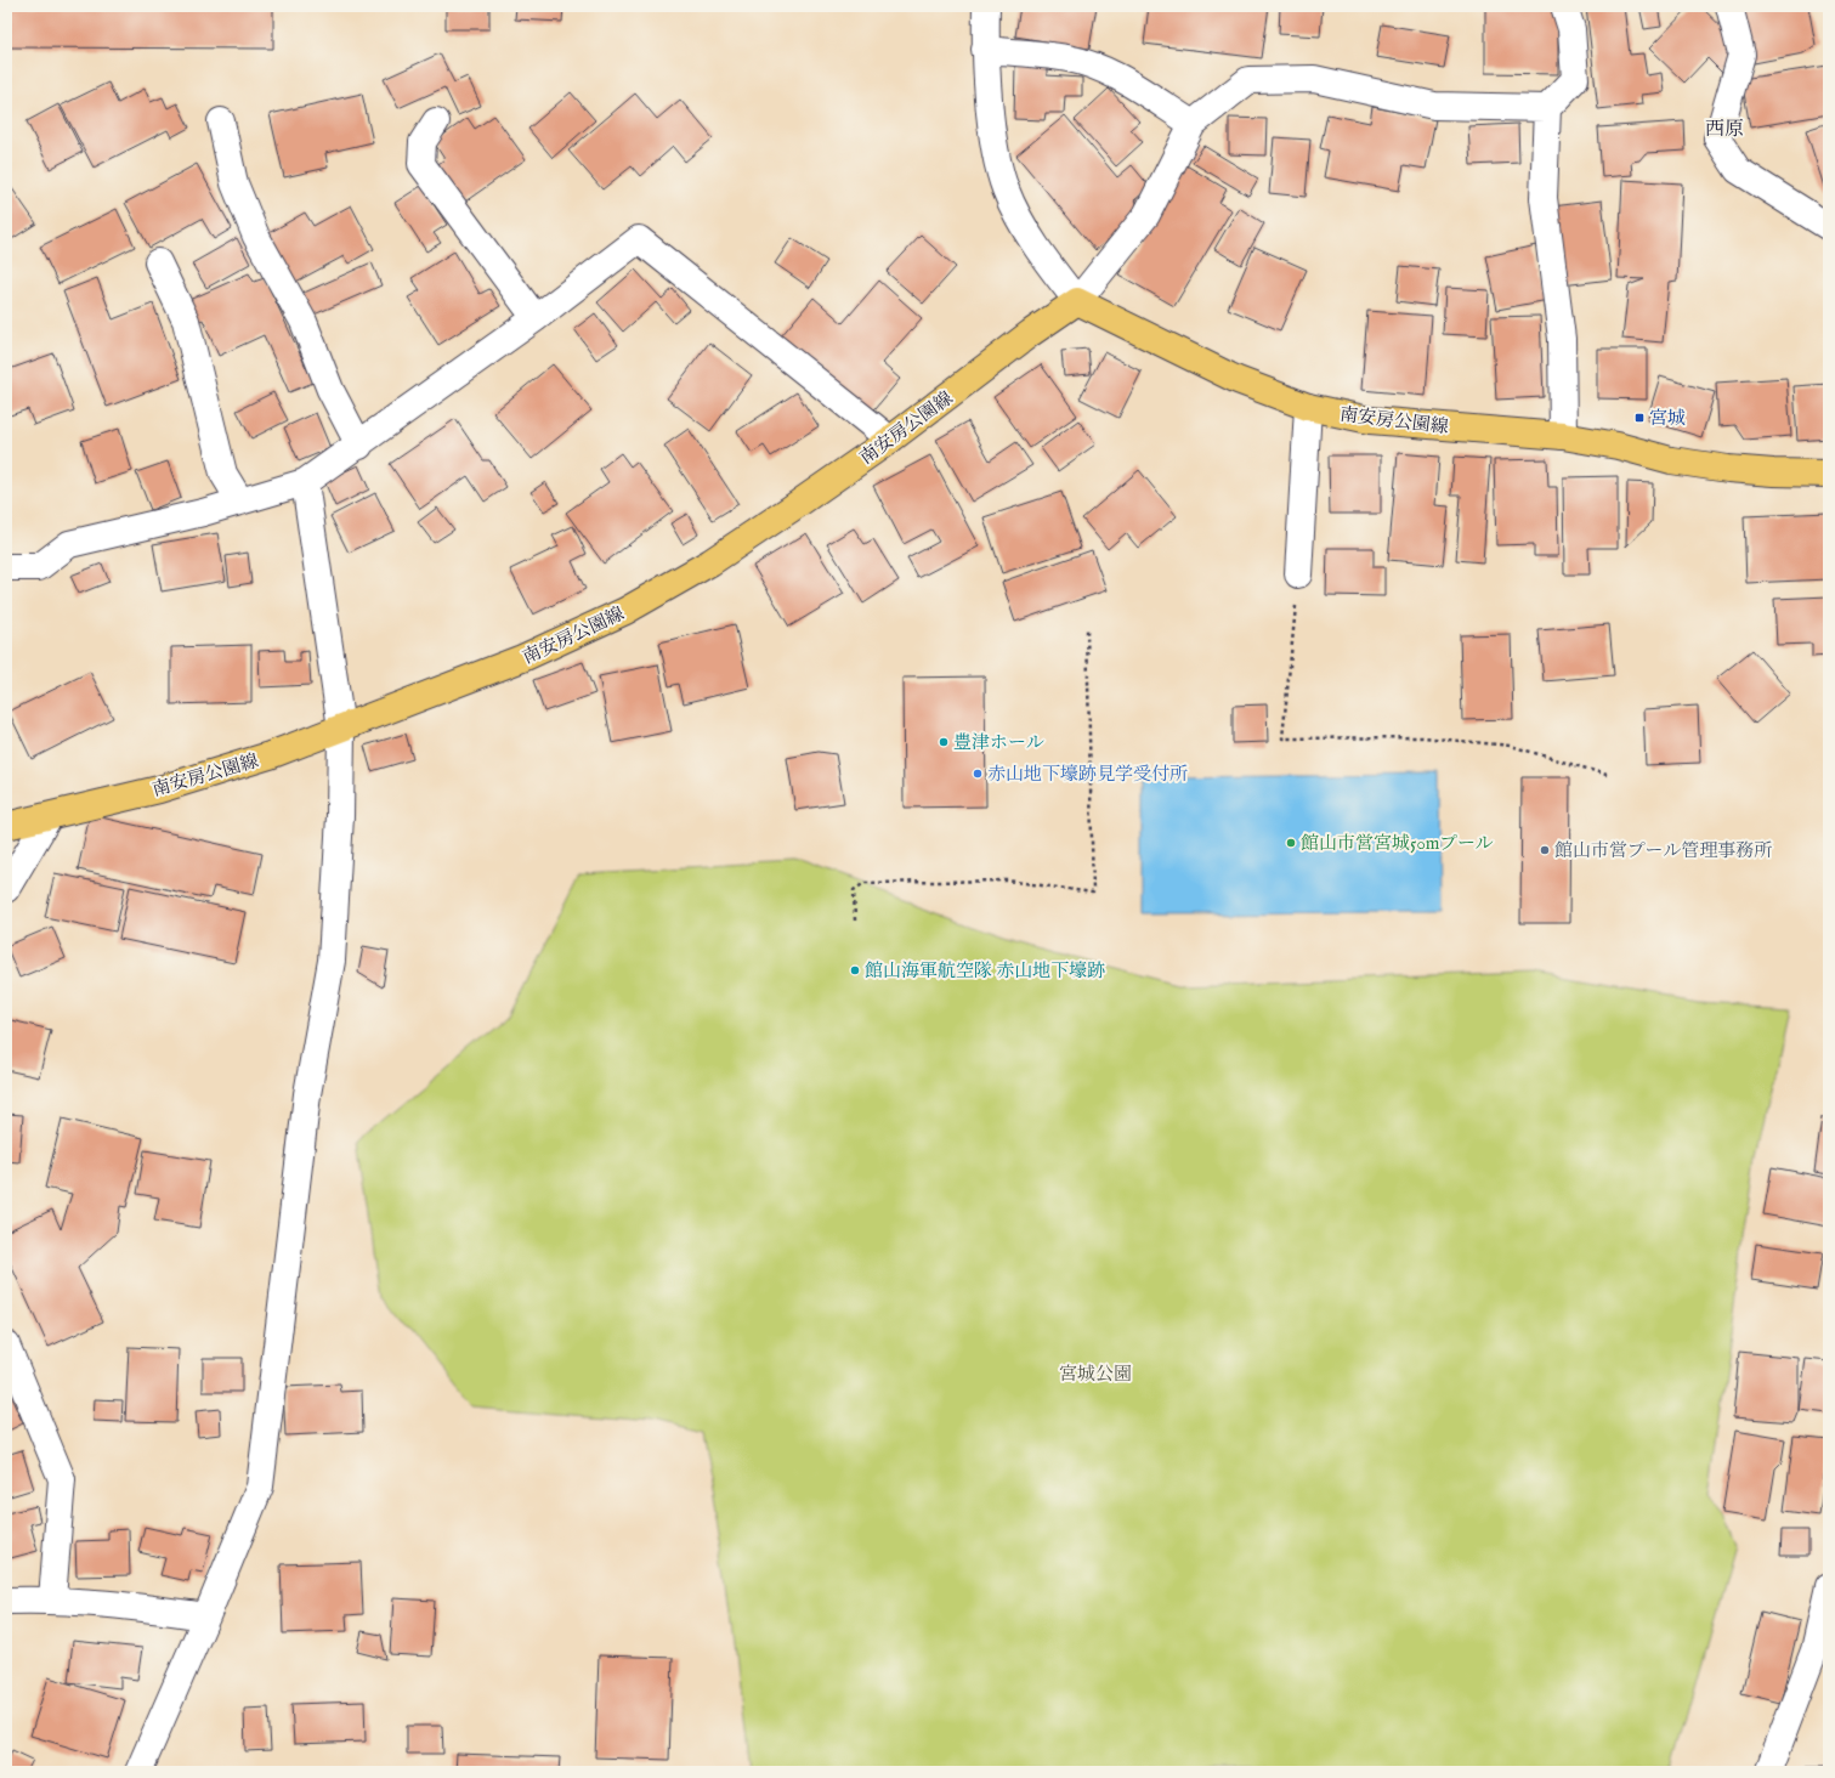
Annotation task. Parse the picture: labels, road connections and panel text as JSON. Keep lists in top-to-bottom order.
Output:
{
  "streets": {
    "main road": ["南安房公園線"]
  },
  "districts": ["西原"],
  "parks": ["宮城公園"],
  "places": {
    "transit": ["宮城"],
    "other": [
      "豊津ホール",
      "赤山地下壕跡見学受付所",
      "館山市営宮城50mプール",
      "館山市営プール管理事務所",
      "館山海軍航空隊 赤山地下壕跡"
    ]
  }
}
